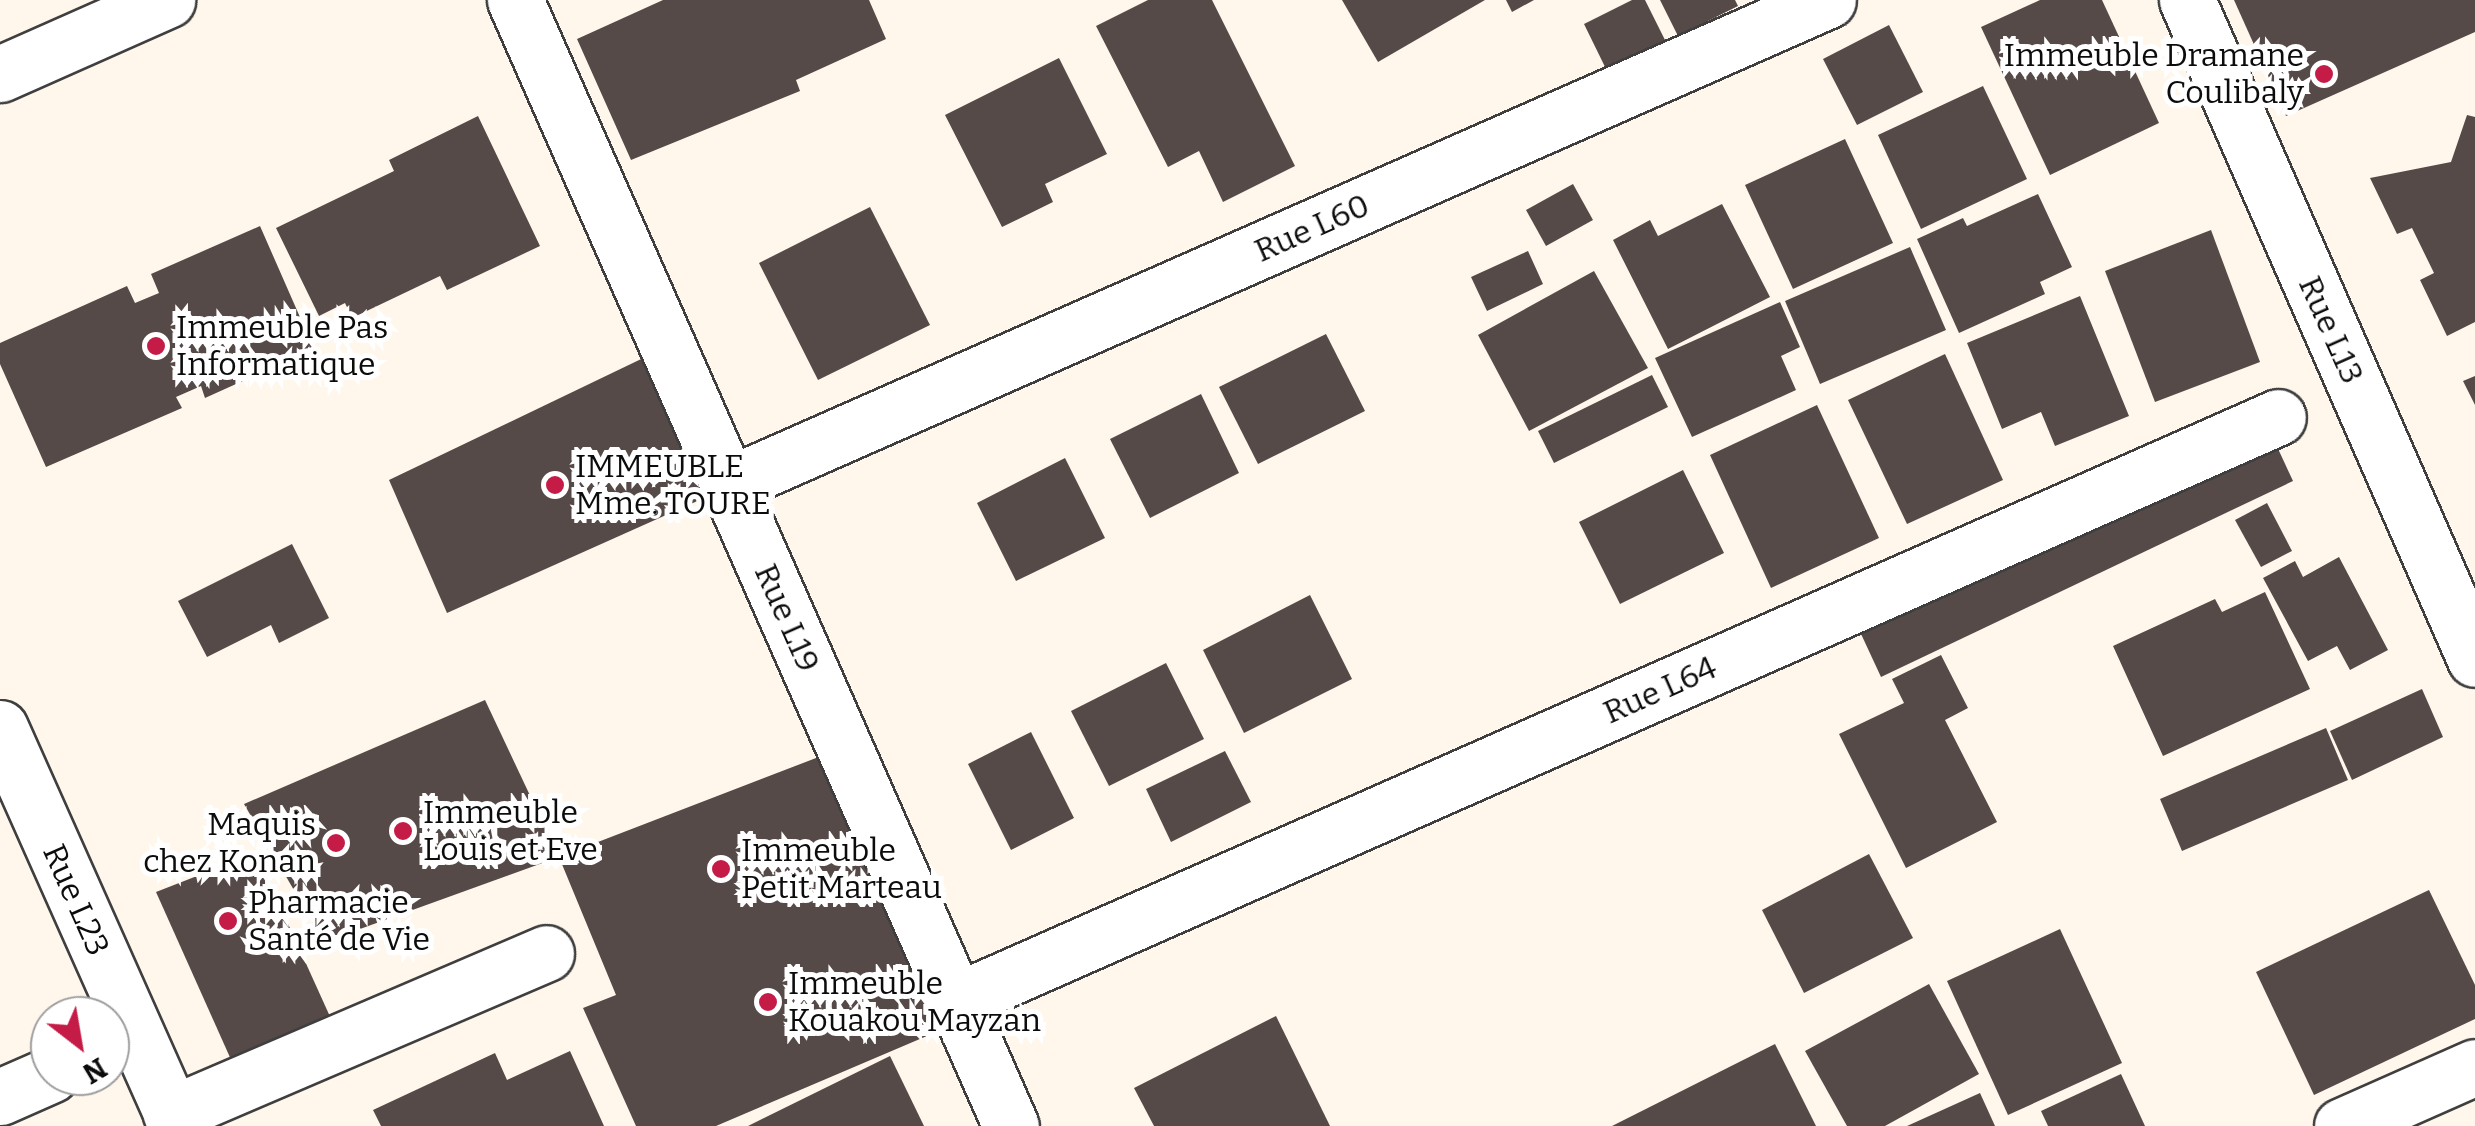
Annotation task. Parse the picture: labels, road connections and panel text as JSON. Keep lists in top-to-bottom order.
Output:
{
  "streets": {
    "street": [
      "Rue L60",
      "Rue L13",
      "Rue L19",
      "Rue L64",
      "Rue L23"
    ]
  },
  "crossings": [
    ["Rue L60", "Rue L19"],
    ["Rue L19", "Rue L64"]
  ],
  "places": [
    "Immeuble Dramane Coulibaly",
    "Immeuble Pas Informatique",
    "IMMEUBLE Mme. TOURE",
    "Immeuble Louis et Eve",
    "Maquis chez Konan",
    "Immeuble Petit Marteau",
    "Pharmacie Santé de Vie",
    "Immeuble Kouakou Mayzan"
  ],
  "north": "bottom right"
}
